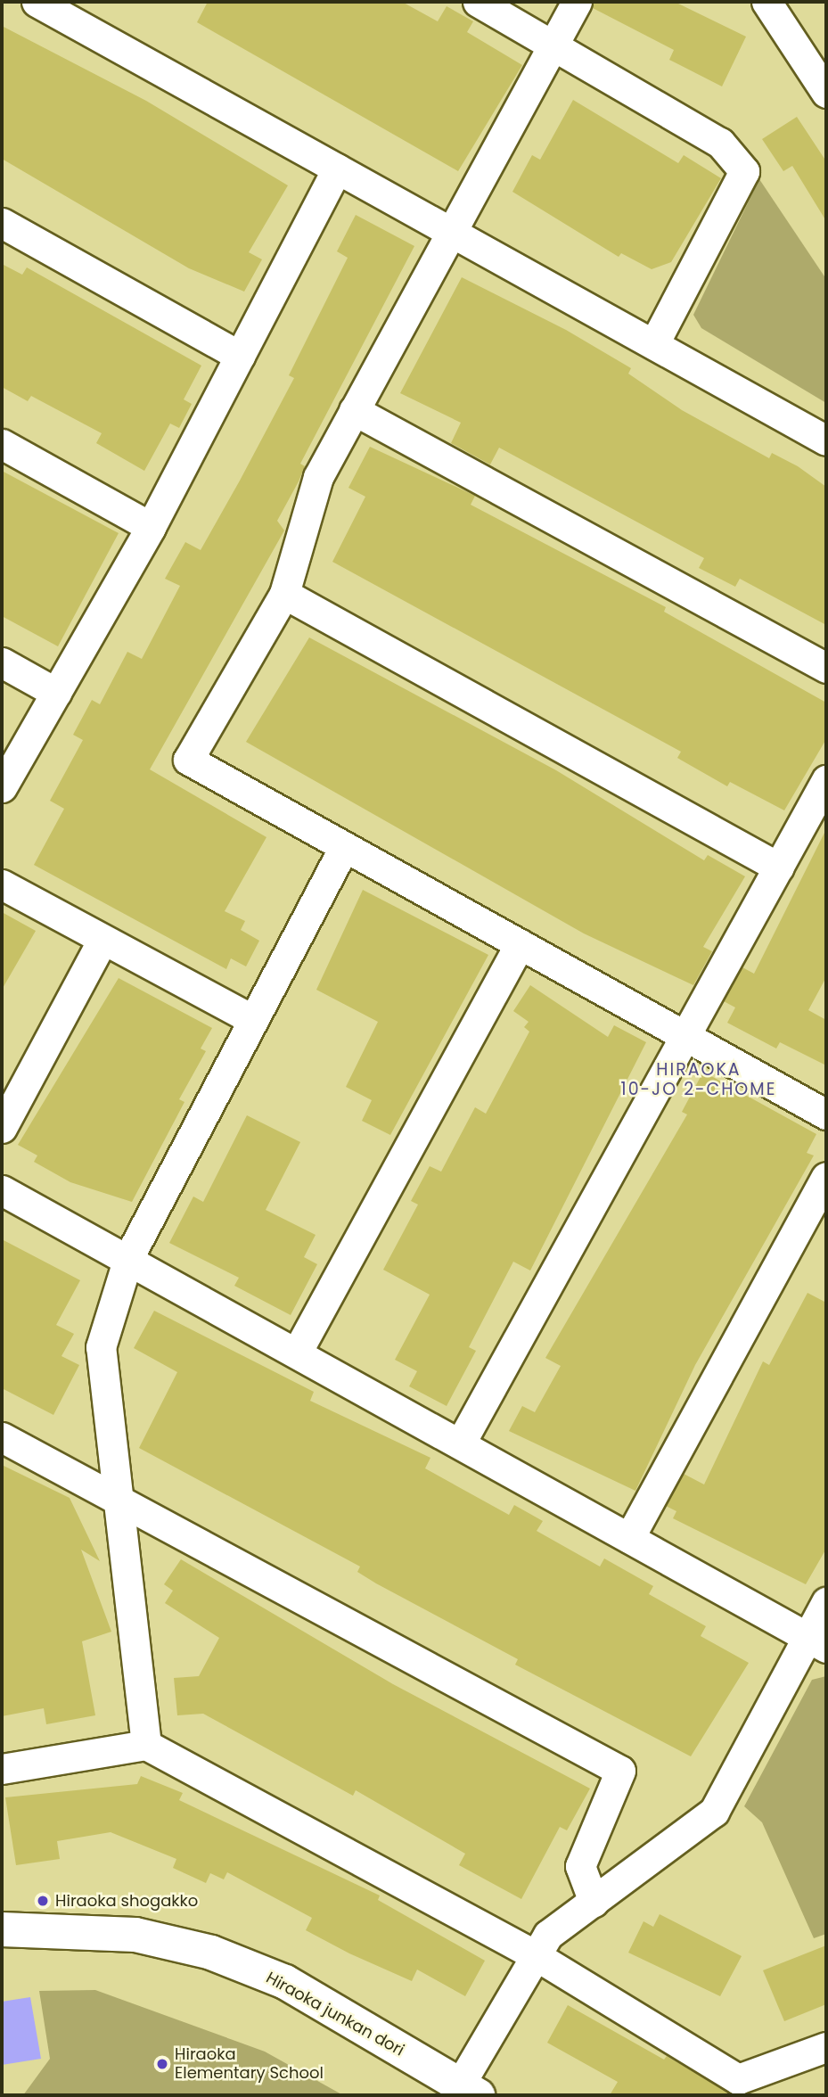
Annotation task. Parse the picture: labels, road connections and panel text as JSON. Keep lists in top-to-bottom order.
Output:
{
  "streets": {
    "street": ["Hiraoka junkan dori"]
  },
  "districts": ["HIRAOKA 10-JO 2-CHOME"],
  "places": ["Hiraoka shogakko", "Hiraoka Elementary School"]
}
